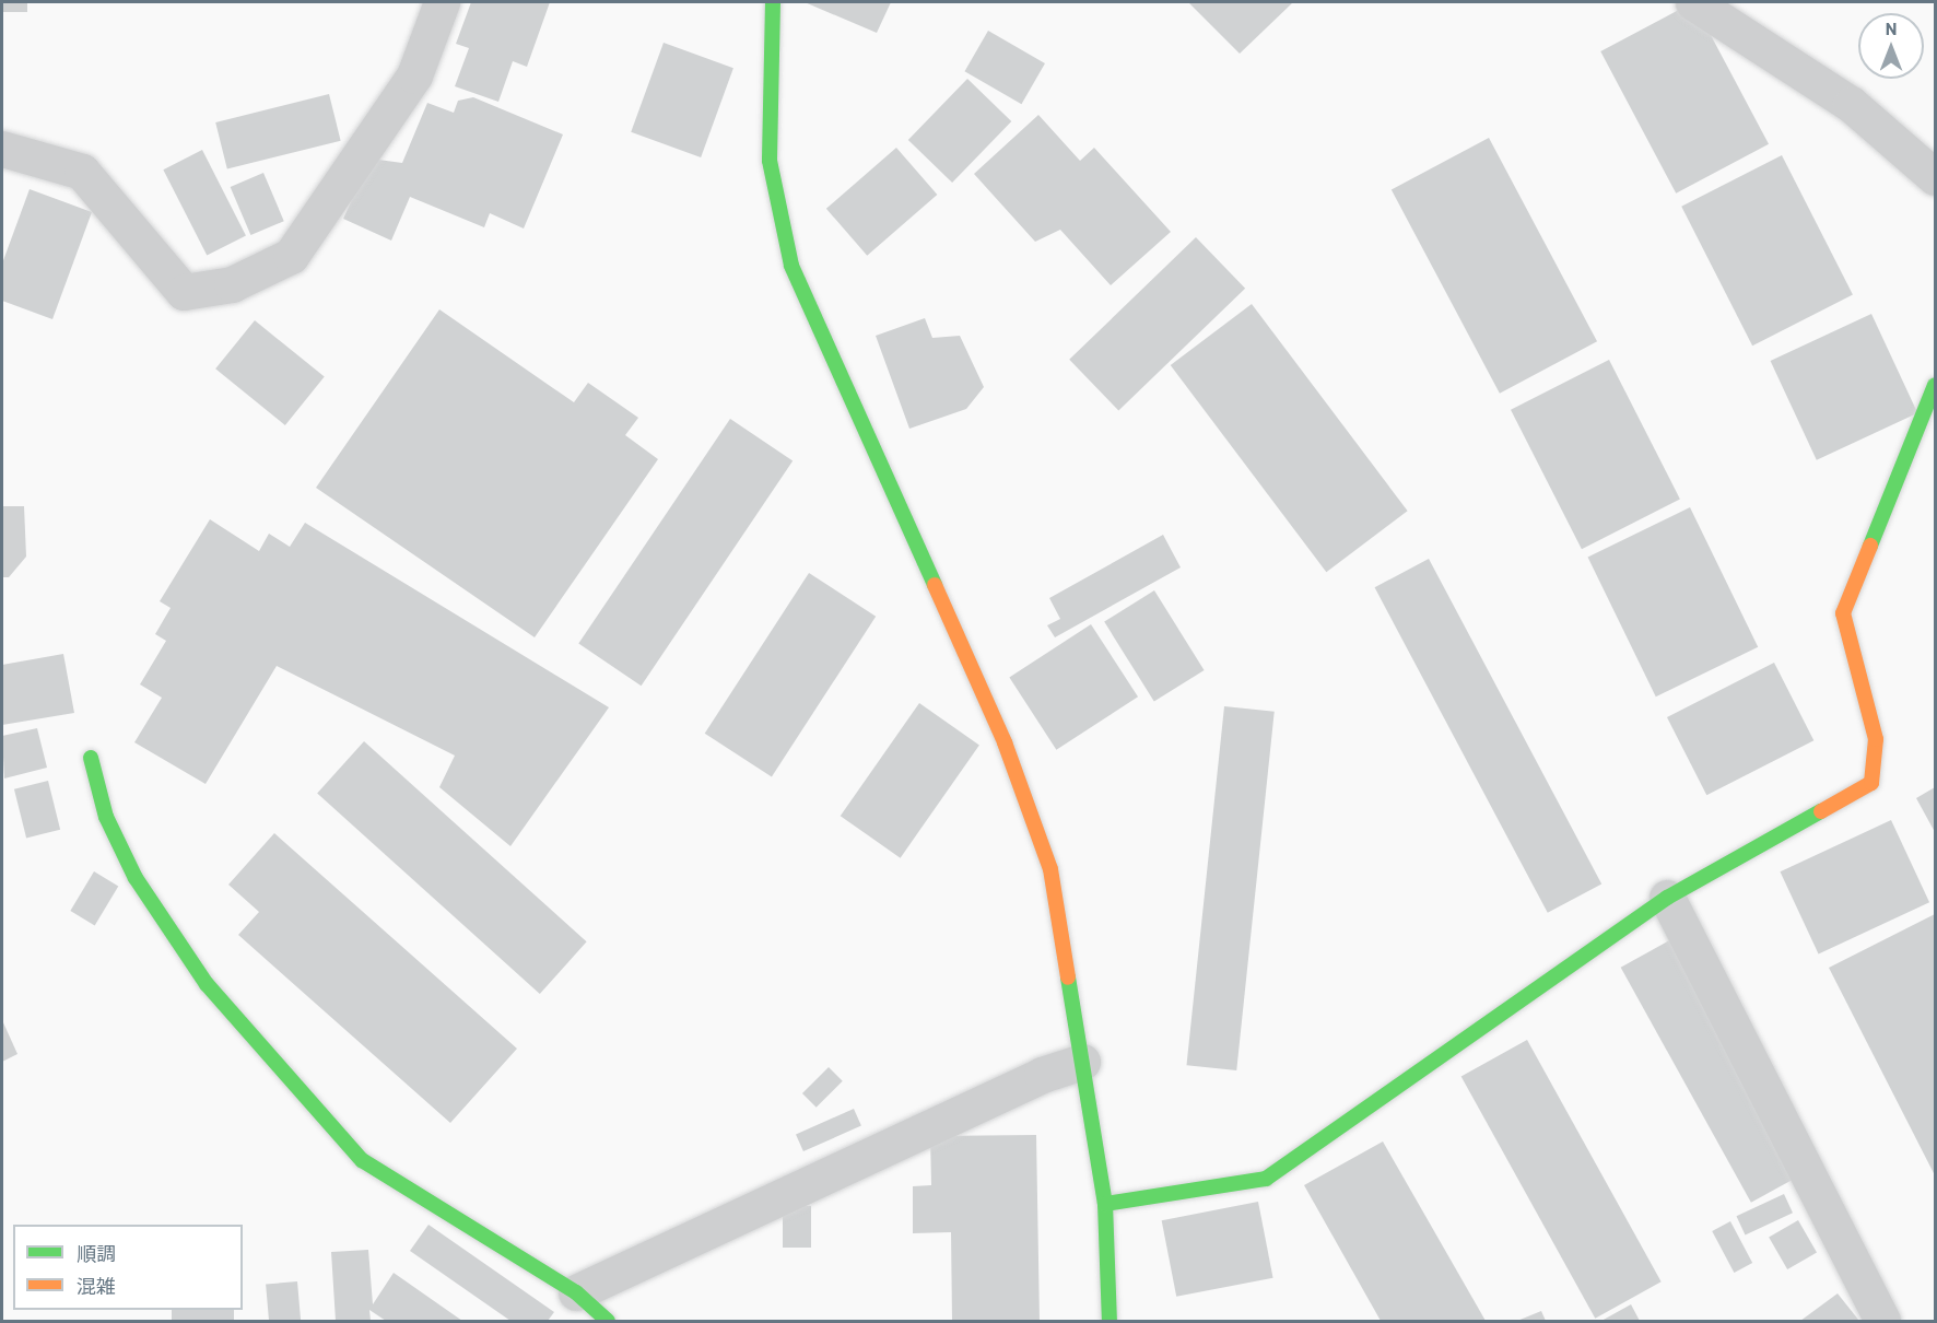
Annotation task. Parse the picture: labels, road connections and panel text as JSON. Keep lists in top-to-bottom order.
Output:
{
  "legend": ["順調", "混雑"],
  "north": "top"
}
